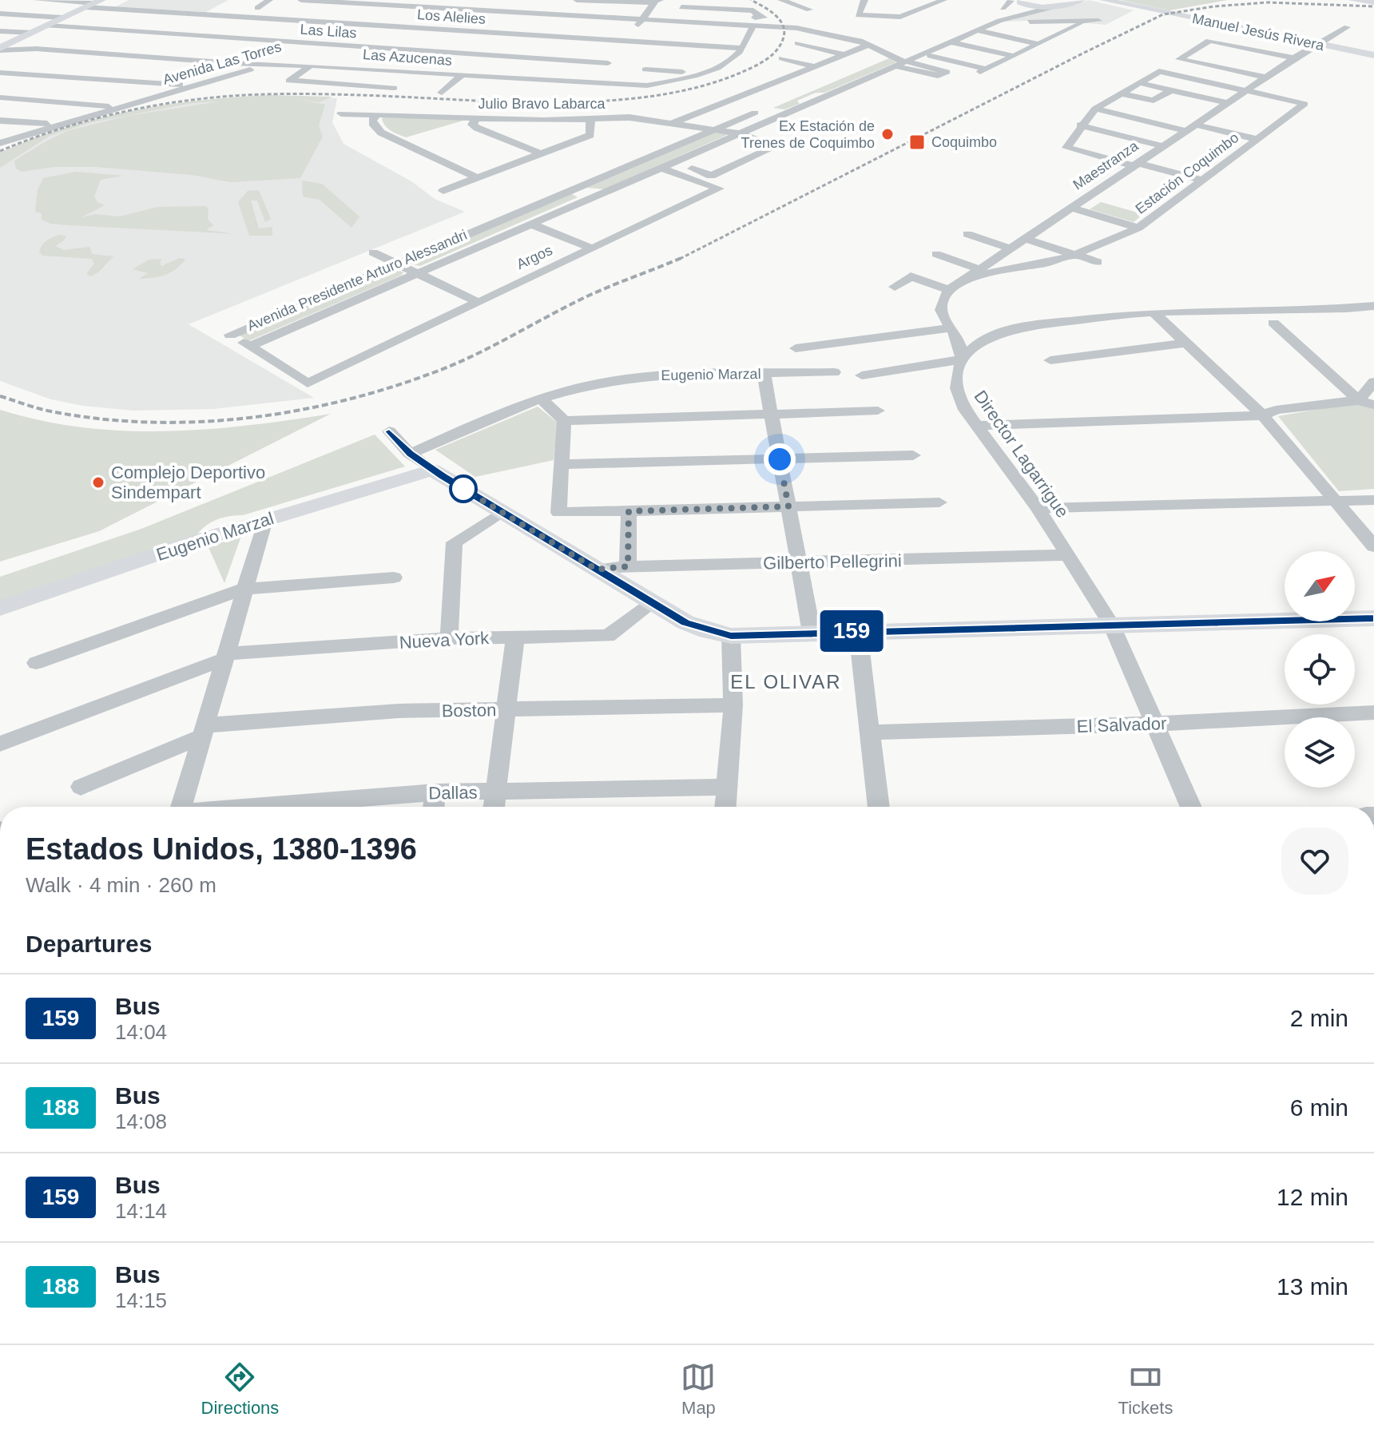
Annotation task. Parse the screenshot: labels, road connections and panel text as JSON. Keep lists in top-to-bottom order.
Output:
{
  "streets": {
    "main road": ["Manuel Jesús Rivera", "Avenida Presidente Arturo Alessandri", "Eugenio Marzal"],
    "street": [
      "Los Alelies",
      "Las Lilas",
      "Las Azucenas",
      "Avenida Las Torres",
      "Julio Bravo Labarca",
      "Maestranza",
      "Estación Coquimbo",
      "Argos",
      "Director Lagarrigue",
      "Gilberto Pellegrini",
      "Nueva York",
      "Boston",
      "El Salvador",
      "Dallas"
    ]
  },
  "crossings": [
    ["Los Alelies", "Las Azucenas"],
    ["Los Alelies", "Avenida Las Torres"],
    ["Las Lilas", "Avenida Las Torres"],
    ["Manuel Jesús Rivera", "Maestranza"],
    ["Las Azucenas", "Avenida Las Torres"],
    ["Julio Bravo Labarca", "Avenida Presidente Arturo Alessandri"],
    ["Maestranza", "Estación Coquimbo"],
    ["Argos", "Avenida Presidente Arturo Alessandri"],
    ["Director Lagarrigue", "Gilberto Pellegrini"],
    ["Director Lagarrigue", "El Salvador"]
  ],
  "districts": ["EL OLIVAR"],
  "places": {
    "other": ["Ex Estación de Trenes de Coquimbo", "Complejo Deportivo Sindempart"],
    "transit": ["Coquimbo"]
  },
  "lines": ["bus line 159"],
  "north": "top right",
  "page": {
    "on_map": "159",
    "heading": [
      ["Estados Unidos, 1380-1396", "Walk · 4 min · 260 m"],
      "Departures"
    ],
    "list": [
      {
        "mark": "159",
        "name": "Bus",
        "note": "14:04",
        "value": "2 min"
      },
      {
        "mark": "188",
        "name": "Bus",
        "note": "14:08",
        "value": "6 min"
      },
      {
        "mark": "159",
        "name": "Bus",
        "note": "14:14",
        "value": "12 min"
      },
      {
        "mark": "188",
        "name": "Bus",
        "note": "14:15",
        "value": "13 min"
      }
    ],
    "tabs": ["Directions", "Map", "Tickets"]
  }
}
